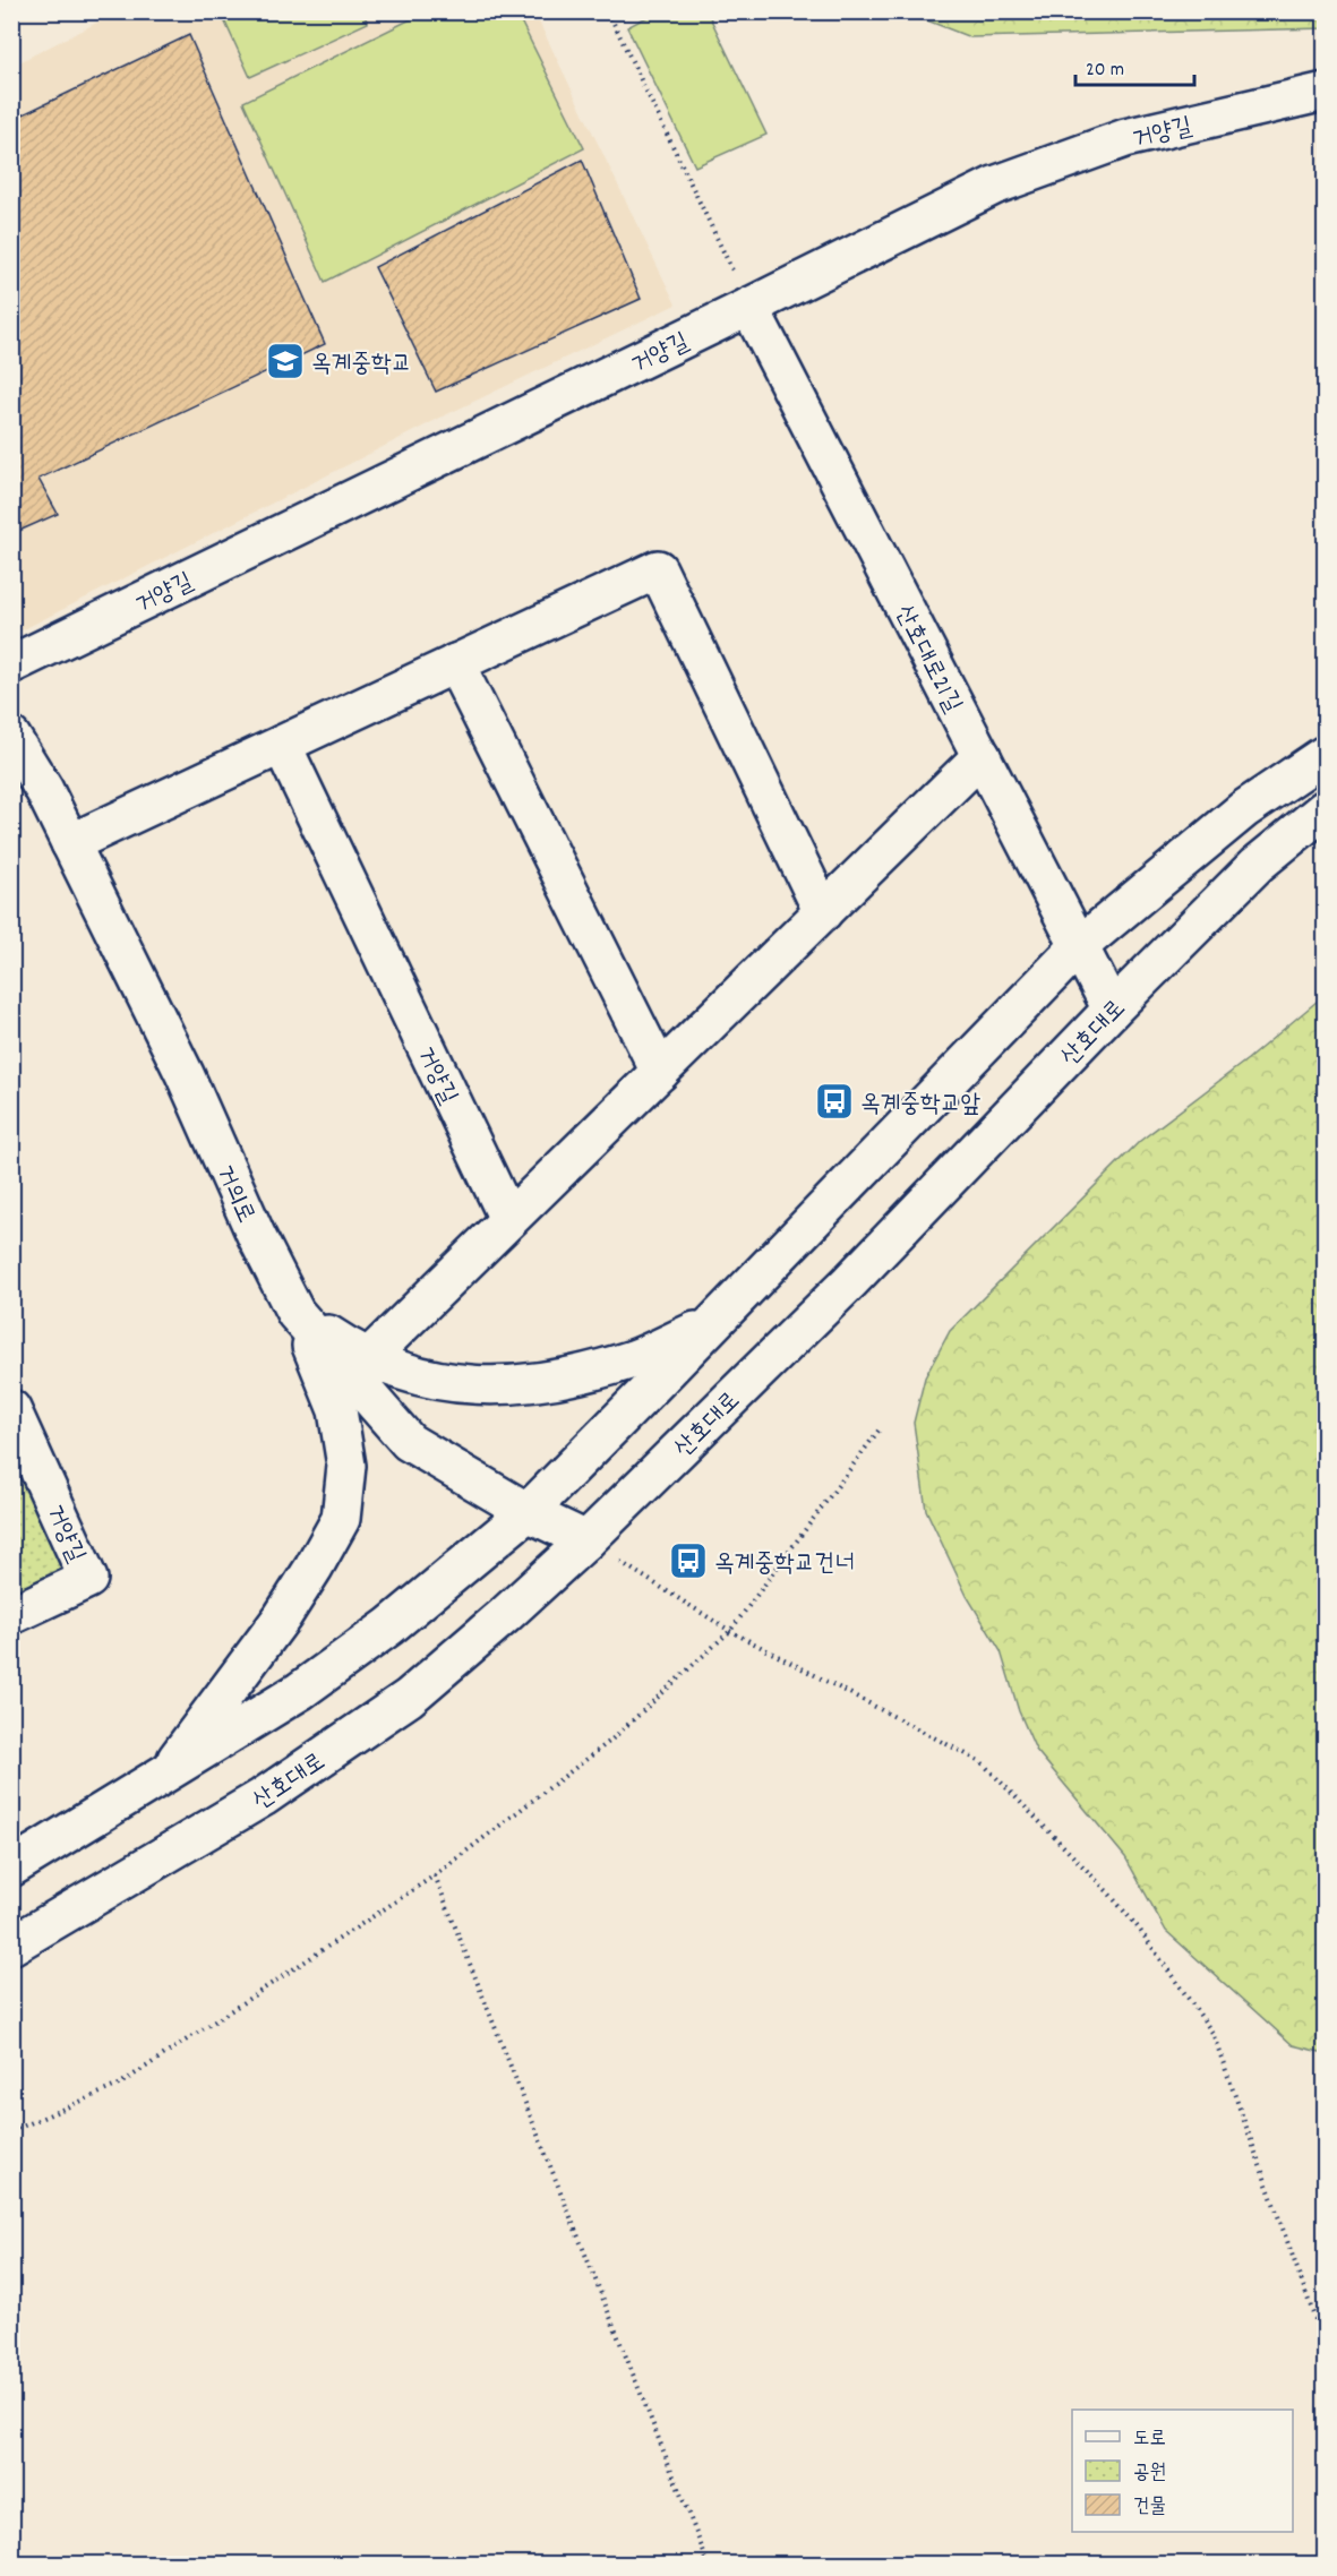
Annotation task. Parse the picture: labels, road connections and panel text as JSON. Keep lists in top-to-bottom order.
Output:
{
  "streets": {
    "street": [
      "거양길",
      "산호대로21길",
      "산호대로",
      "거의로"
    ]
  },
  "crossings": [
    ["거양길", "산호대로21길"],
    ["산호대로21길", "산호대로"],
    ["산호대로", "거의로"]
  ],
  "places": {
    "school or university": ["옥계중학교"],
    "bus stop": ["옥계중학교앞", "옥계중학교건너"]
  },
  "legend": ["도로", "공원", "건물"],
  "scale_bar": "20 m"
}
